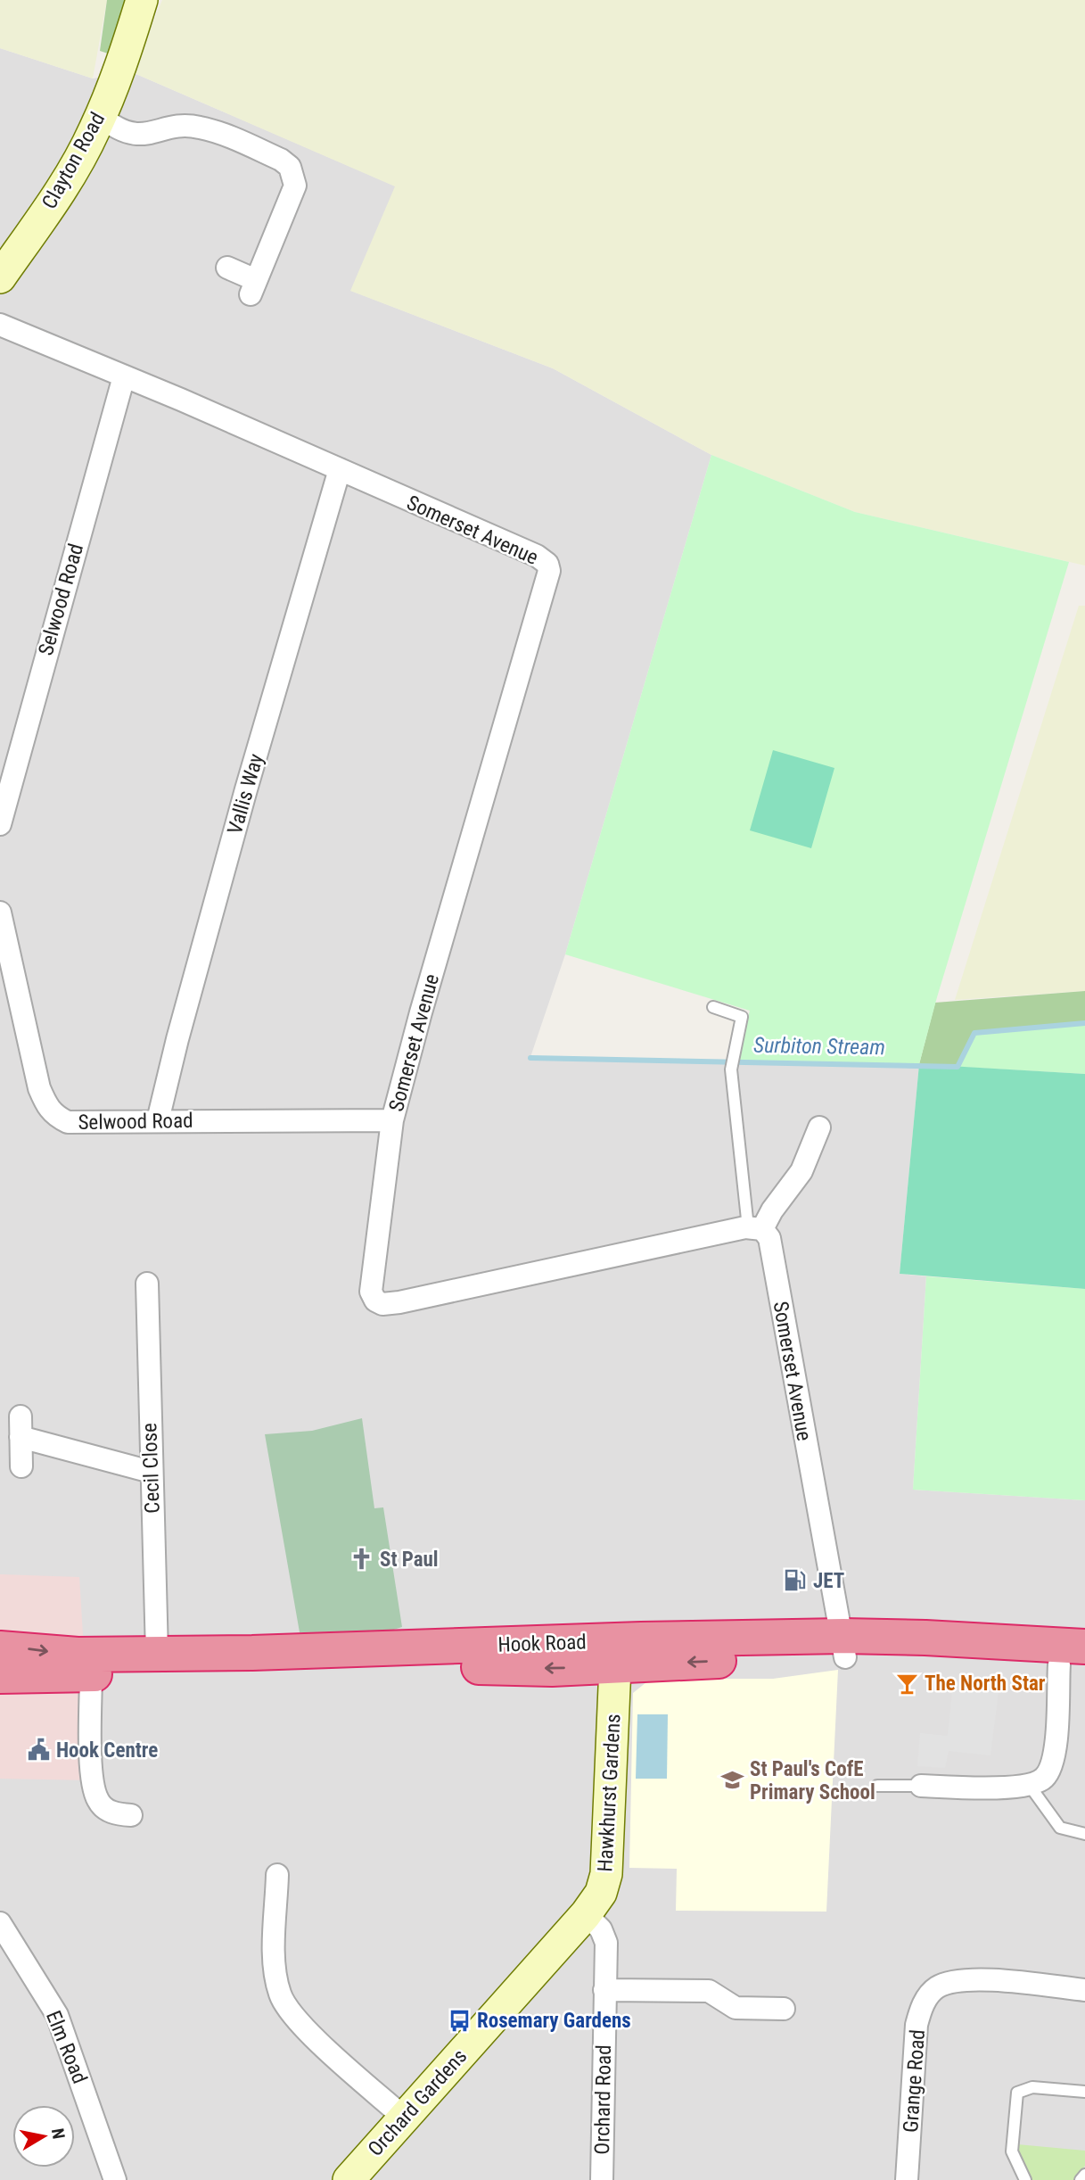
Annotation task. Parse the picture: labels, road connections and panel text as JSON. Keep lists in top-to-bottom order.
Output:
{
  "streets": {
    "highway": ["Hook Road"],
    "street": [
      "Clayton Road",
      "Somerset Avenue",
      "Selwood Road",
      "Vallis Way",
      "Cecil Close",
      "Hawkhurst Gardens",
      "Elm Road",
      "Grange Road",
      "Orchard Road",
      "Orchard Gardens"
    ]
  },
  "crossings": [
    ["Somerset Avenue", "Selwood Road"],
    ["Somerset Avenue", "Vallis Way"],
    ["Somerset Avenue", "Hook Road"],
    ["Selwood Road", "Vallis Way"],
    ["Cecil Close", "Hook Road"],
    ["Hook Road", "Hawkhurst Gardens"],
    ["Hawkhurst Gardens", "Orchard Road"],
    ["Hawkhurst Gardens", "Orchard Gardens"],
    ["Orchard Road", "Orchard Gardens"]
  ],
  "water": ["Surbiton Stream"],
  "places": {
    "church": ["St Paul"],
    "fuel station": ["JET"],
    "bar": ["The North Star"],
    "public building": ["Hook Centre"],
    "school or university": ["St Paul's CofE Primary School"],
    "bus stop": ["Rosemary Gardens"]
  },
  "north": "right"
}
